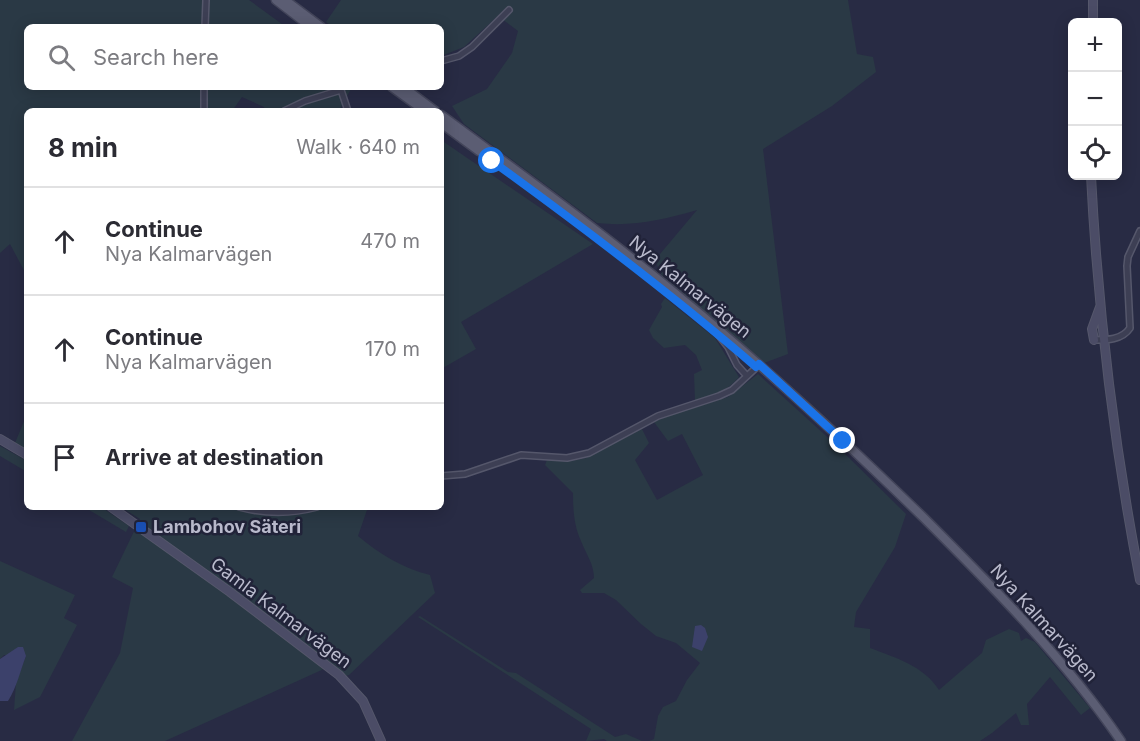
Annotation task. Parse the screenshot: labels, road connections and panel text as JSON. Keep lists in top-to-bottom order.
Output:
{
  "streets": {
    "main road": ["Nya Kalmarvägen", "Gamla Kalmarvägen"]
  },
  "places": {
    "transit": ["Lambohov Säteri"]
  },
  "page": {
    "map_buttons": ["+", "−"],
    "search": "Search here",
    "heading": ["8 min", "Walk · 640 m"],
    "list": [
      ["Continue", "Nya Kalmarvägen", "470 m"],
      ["Continue", "Nya Kalmarvägen", "170 m"],
      "Arrive at destination"
    ]
  }
}
